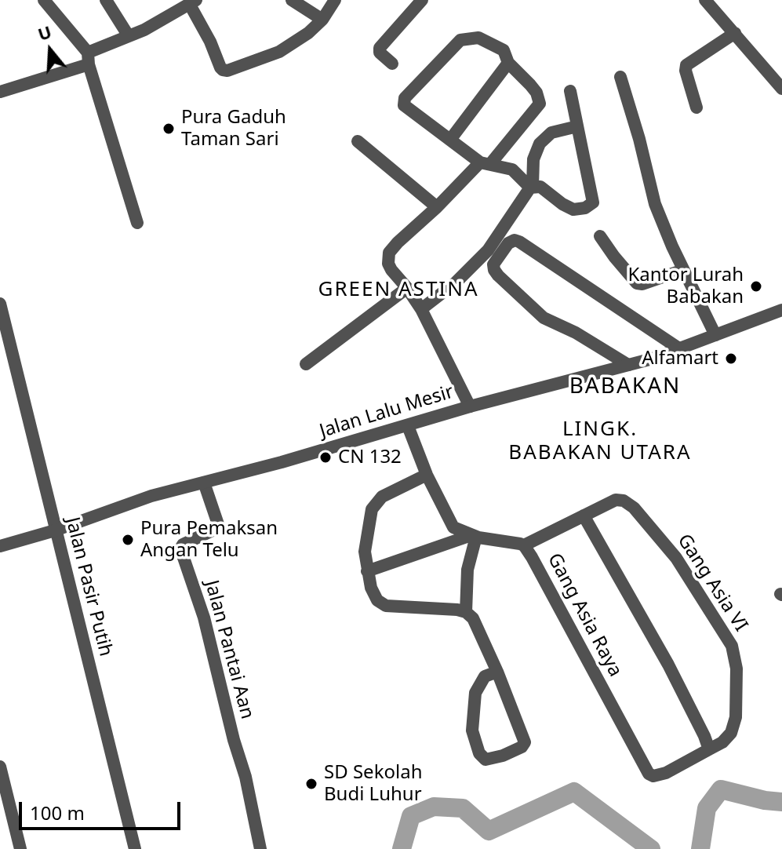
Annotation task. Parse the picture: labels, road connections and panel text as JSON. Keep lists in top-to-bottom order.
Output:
{
  "streets": {
    "street": [
      "Jalan Lalu Mesir",
      "Gang Asia VI",
      "Jalan Pasir Putih",
      "Gang Asia Raya",
      "Jalan Pantai Aan"
    ]
  },
  "crossings": [
    ["Jalan Lalu Mesir", "Jalan Pasir Putih"],
    ["Jalan Lalu Mesir", "Gang Asia Raya"],
    ["Jalan Lalu Mesir", "Jalan Pantai Aan"],
    ["Gang Asia VI", "Gang Asia Raya"]
  ],
  "districts": ["GREEN ASTINA", "BABAKAN", "LINGK. BABAKAN UTARA"],
  "places": [
    "Pura Gaduh Taman Sari",
    "Kantor Lurah Babakan",
    "Alfamart",
    "CN 132",
    "Pura Pemaksan Angan Telu",
    "SD Sekolah Budi Luhur"
  ],
  "scale_bar": "100 m",
  "north": "top"
}
